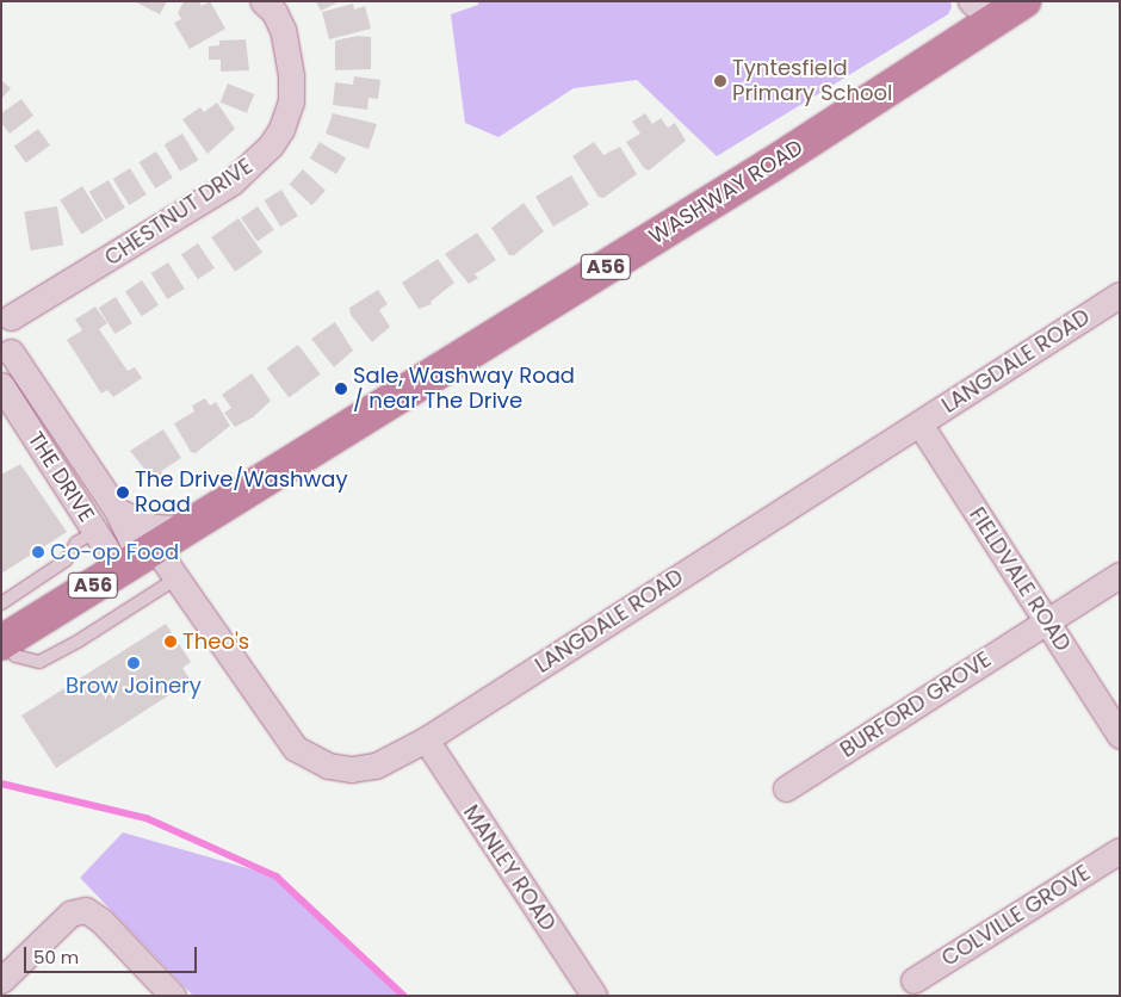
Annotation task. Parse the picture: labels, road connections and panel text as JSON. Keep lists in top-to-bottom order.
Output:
{
  "streets": {
    "highway": ["WASHWAY ROAD", "A56"],
    "street": [
      "CHESTNUT DRIVE",
      "LANGDALE ROAD",
      "THE DRIVE",
      "FIELDVALE ROAD",
      "BURFORD GROVE",
      "MANLEY ROAD",
      "COLVILLE GROVE"
    ]
  },
  "crossings": [
    ["WASHWAY ROAD", "LANGDALE ROAD"],
    ["WASHWAY ROAD", "THE DRIVE"],
    ["LANGDALE ROAD", "THE DRIVE"],
    ["LANGDALE ROAD", "FIELDVALE ROAD"],
    ["LANGDALE ROAD", "MANLEY ROAD"],
    ["FIELDVALE ROAD", "BURFORD GROVE"]
  ],
  "places": [
    "Tyntesfield Primary School",
    "Sale, Washway Road / near The Drive",
    "The Drive/Washway Road",
    "Co-op Food",
    "Theo's",
    "Brow Joinery"
  ],
  "scale_bar": "50 m"
}
